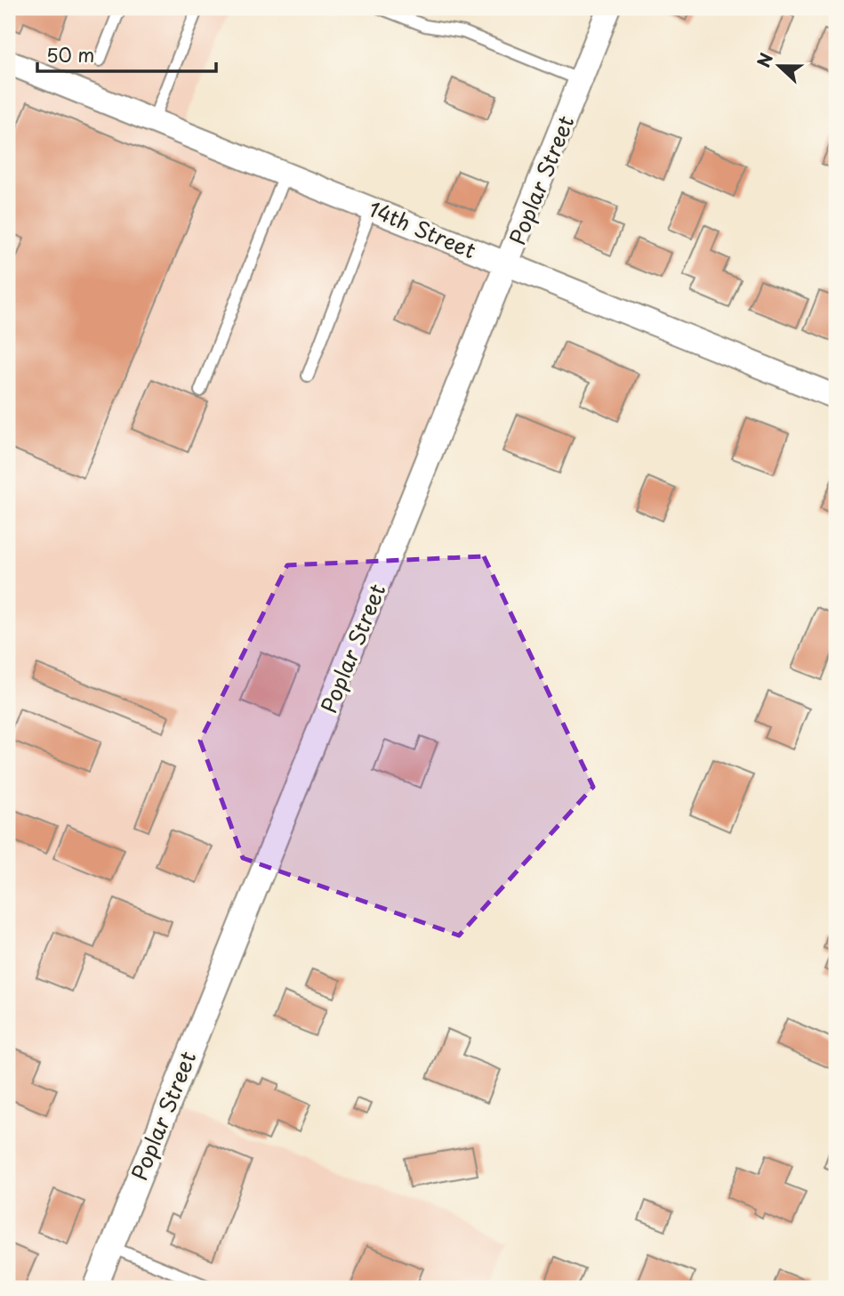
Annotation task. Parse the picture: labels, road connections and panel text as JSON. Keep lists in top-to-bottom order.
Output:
{
  "streets": {
    "street": ["Poplar Street", "14th Street"]
  },
  "crossings": [
    ["Poplar Street", "14th Street"]
  ],
  "scale_bar": "50 m",
  "north": "left"
}
